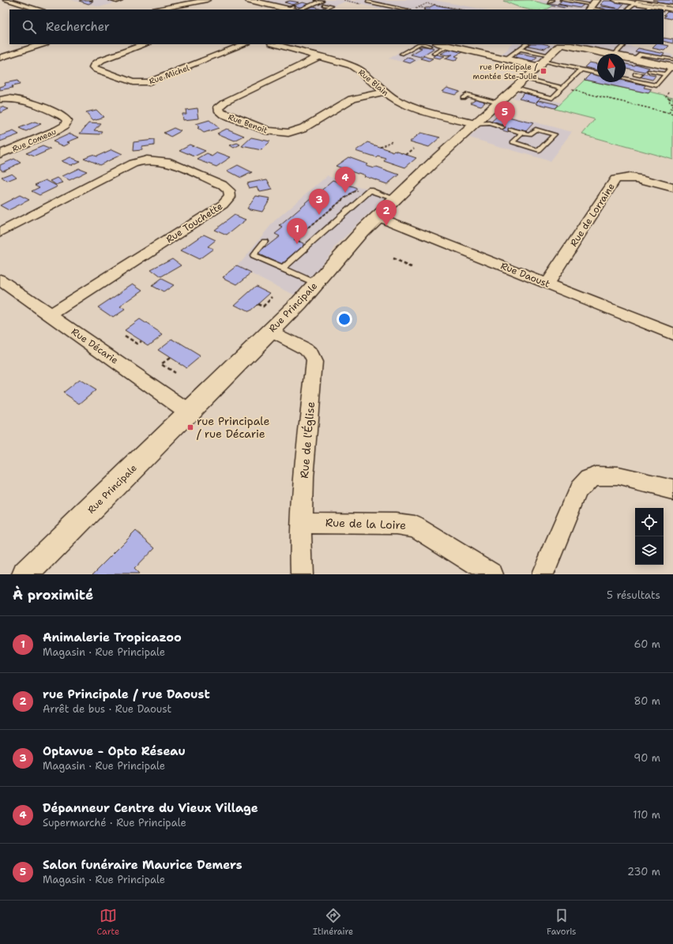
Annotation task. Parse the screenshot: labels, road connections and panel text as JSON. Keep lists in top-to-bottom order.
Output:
{
  "streets": {
    "street": [
      "Rue Michel",
      "Rue Blain",
      "Rue Benoit",
      "Rue Comeau",
      "Rue de Lorraine",
      "Rue Touchette",
      "Rue Daoust",
      "Rue Principale",
      "Rue Décarie",
      "Rue de l'Église",
      "Rue de la Loire"
    ]
  },
  "crossings": [
    ["Rue Blain", "Rue Benoit"],
    ["Rue Blain", "Rue Principale"],
    ["Rue de Lorraine", "Rue Daoust"],
    ["Rue Touchette", "Rue Décarie"],
    ["Rue Daoust", "Rue Principale"],
    ["Rue Principale", "Rue Décarie"],
    ["Rue Principale", "Rue de l'Église"],
    ["Rue de l'Église", "Rue de la Loire"]
  ],
  "places": {
    "transit": ["rue Principale / montée Ste-Julie", "rue Principale / rue Décarie"]
  },
  "north": "top",
  "page": {
    "search": "Rechercher",
    "pins": [
      "5",
      "4",
      "3",
      "2",
      "1"
    ],
    "heading": ["À proximité", "5 résultats"],
    "list": [
      {
        "mark": "1",
        "name": "Animalerie Tropicazoo",
        "note": "Magasin · Rue Principale",
        "value": "60 m"
      },
      {
        "mark": "2",
        "name": "rue Principale / rue Daoust",
        "note": "Arrêt de bus · Rue Daoust",
        "value": "80 m"
      },
      {
        "mark": "3",
        "name": "Optavue - Opto Réseau",
        "note": "Magasin · Rue Principale",
        "value": "90 m"
      },
      {
        "mark": "4",
        "name": "Dépanneur Centre du Vieux Village",
        "note": "Supermarché · Rue Principale",
        "value": "110 m"
      },
      {
        "mark": "5",
        "name": "Salon funéraire Maurice Demers",
        "note": "Magasin · Rue Principale",
        "value": "230 m"
      }
    ],
    "nav": ["Carte", "Itinéraire", "Favoris"]
  }
}
